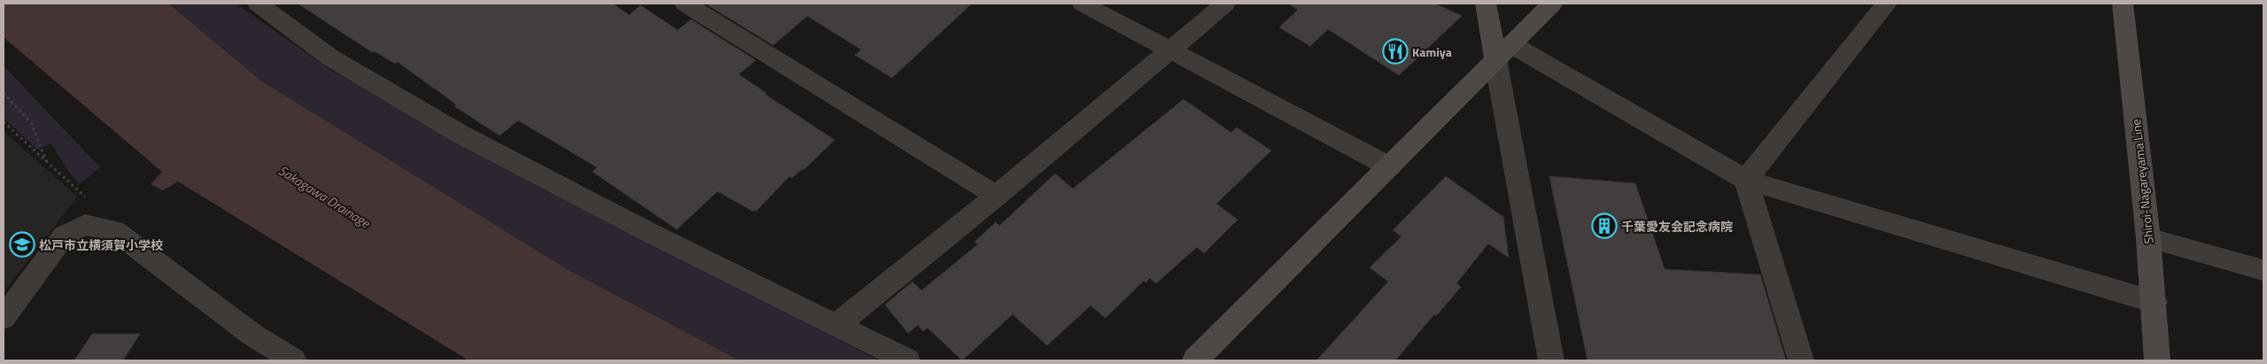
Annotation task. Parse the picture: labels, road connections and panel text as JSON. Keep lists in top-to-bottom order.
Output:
{
  "streets": {
    "street": ["Shiroi-Nagareyama Line"]
  },
  "water": ["Sakagawa Drainage"],
  "places": {
    "restaurant": ["Kamiya"],
    "building": ["千葉愛友会記念病院"],
    "school or university": ["松戸市立横須賀小学校"]
  }
}
